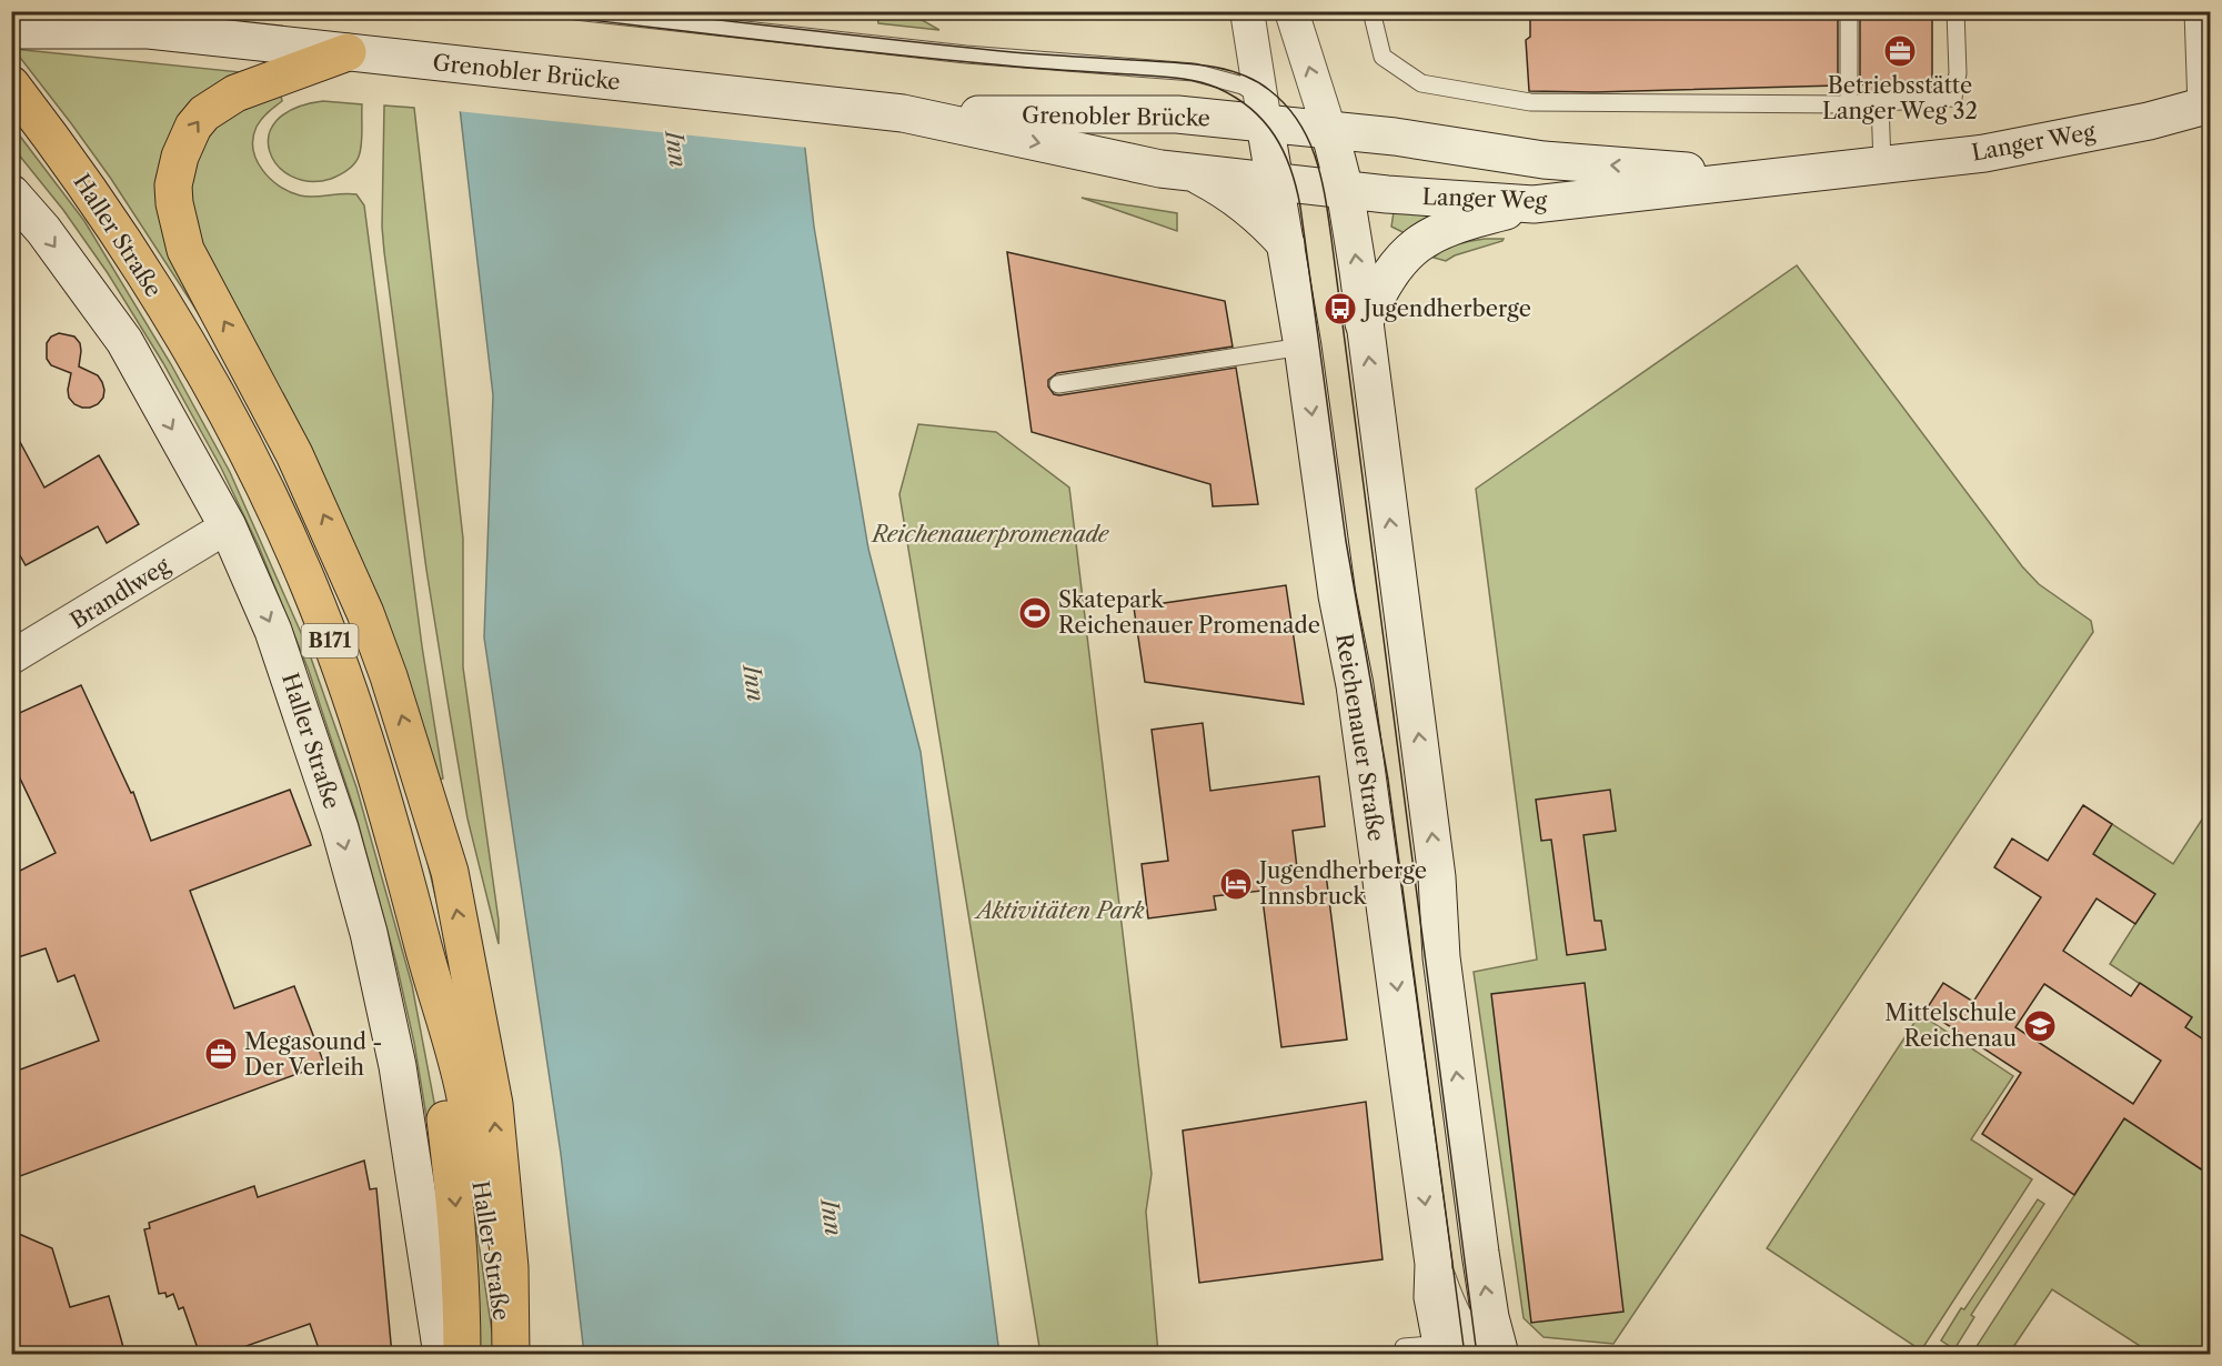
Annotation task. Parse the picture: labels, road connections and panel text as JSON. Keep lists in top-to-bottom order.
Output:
{
  "streets": {
    "main road": [
      "Grenobler Brücke",
      "Langer Weg",
      "Haller Straße",
      "B171",
      "Reichenauer Straße"
    ],
    "street": ["Brandlweg"]
  },
  "crossings": [
    ["Grenobler Brücke", "Langer Weg"],
    ["Grenobler Brücke", "Reichenauer Straße"],
    ["Langer Weg", "Reichenauer Straße"],
    ["Haller Straße", "Brandlweg"]
  ],
  "water": ["Inn"],
  "parks": ["Reichenauerpromenade", "Aktivitäten Park"],
  "places": {
    "office": ["Betriebsstätte Langer Weg 32", "Megasound - Der Verleih"],
    "bus stop": ["Jugendherberge"],
    "sports": ["Skatepark Reichenauer Promenade"],
    "hotel": ["Jugendherberge Innsbruck"],
    "school or university": ["Mittelschule Reichenau"]
  }
}
